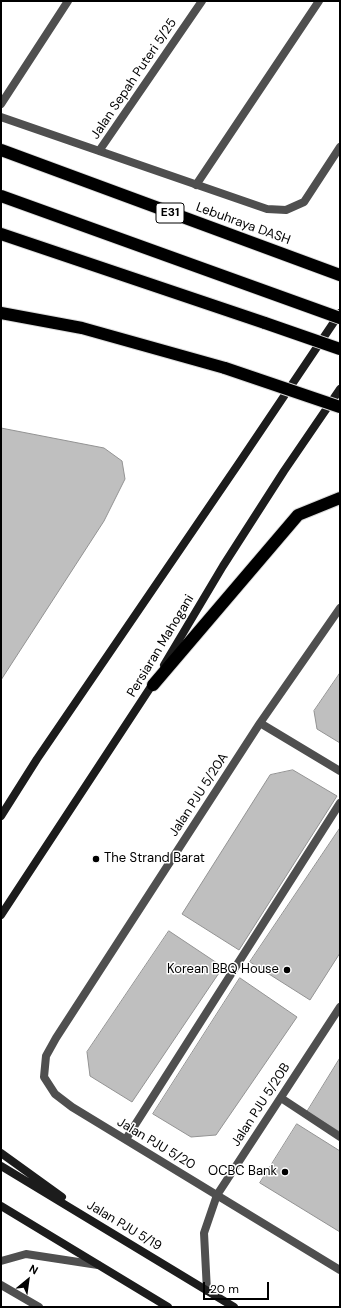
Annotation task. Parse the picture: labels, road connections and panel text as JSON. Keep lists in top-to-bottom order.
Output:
{
  "streets": {
    "highway": ["E31", "Lebuhraya DASH"],
    "main road": ["Persiaran Mahogani", "Jalan PJU 5/19"],
    "street": [
      "Jalan Sepah Puteri 5/25",
      "Jalan PJU 5/20A",
      "Jalan PJU 5/20B",
      "Jalan PJU 5/20"
    ]
  },
  "crossings": [
    ["Jalan PJU 5/20A", "Jalan PJU 5/20"],
    ["Jalan PJU 5/20B", "Jalan PJU 5/20"],
    ["Jalan PJU 5/20B", "Jalan PJU 5/19"]
  ],
  "places": ["The Strand Barat", "Korean BBQ House", "OCBC Bank"],
  "scale_bar": "20 m",
  "north": "top right"
}
